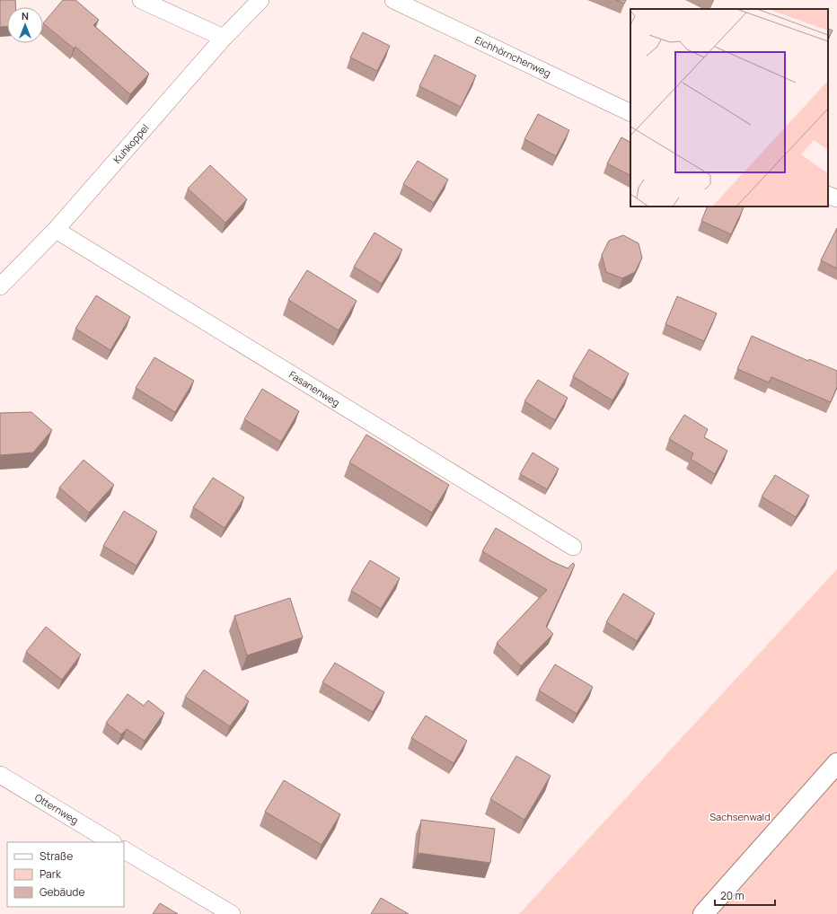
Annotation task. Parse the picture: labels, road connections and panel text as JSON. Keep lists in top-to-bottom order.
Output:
{
  "streets": {
    "street": [
      "Eichhörnchenweg",
      "Kuhkoppel",
      "Fasanenweg",
      "Otternweg"
    ]
  },
  "crossings": [
    ["Kuhkoppel", "Fasanenweg"]
  ],
  "parks": ["Sachsenwald"],
  "legend": ["Straße", "Park", "Gebäude"],
  "scale_bar": "20 m",
  "north": "top"
}
